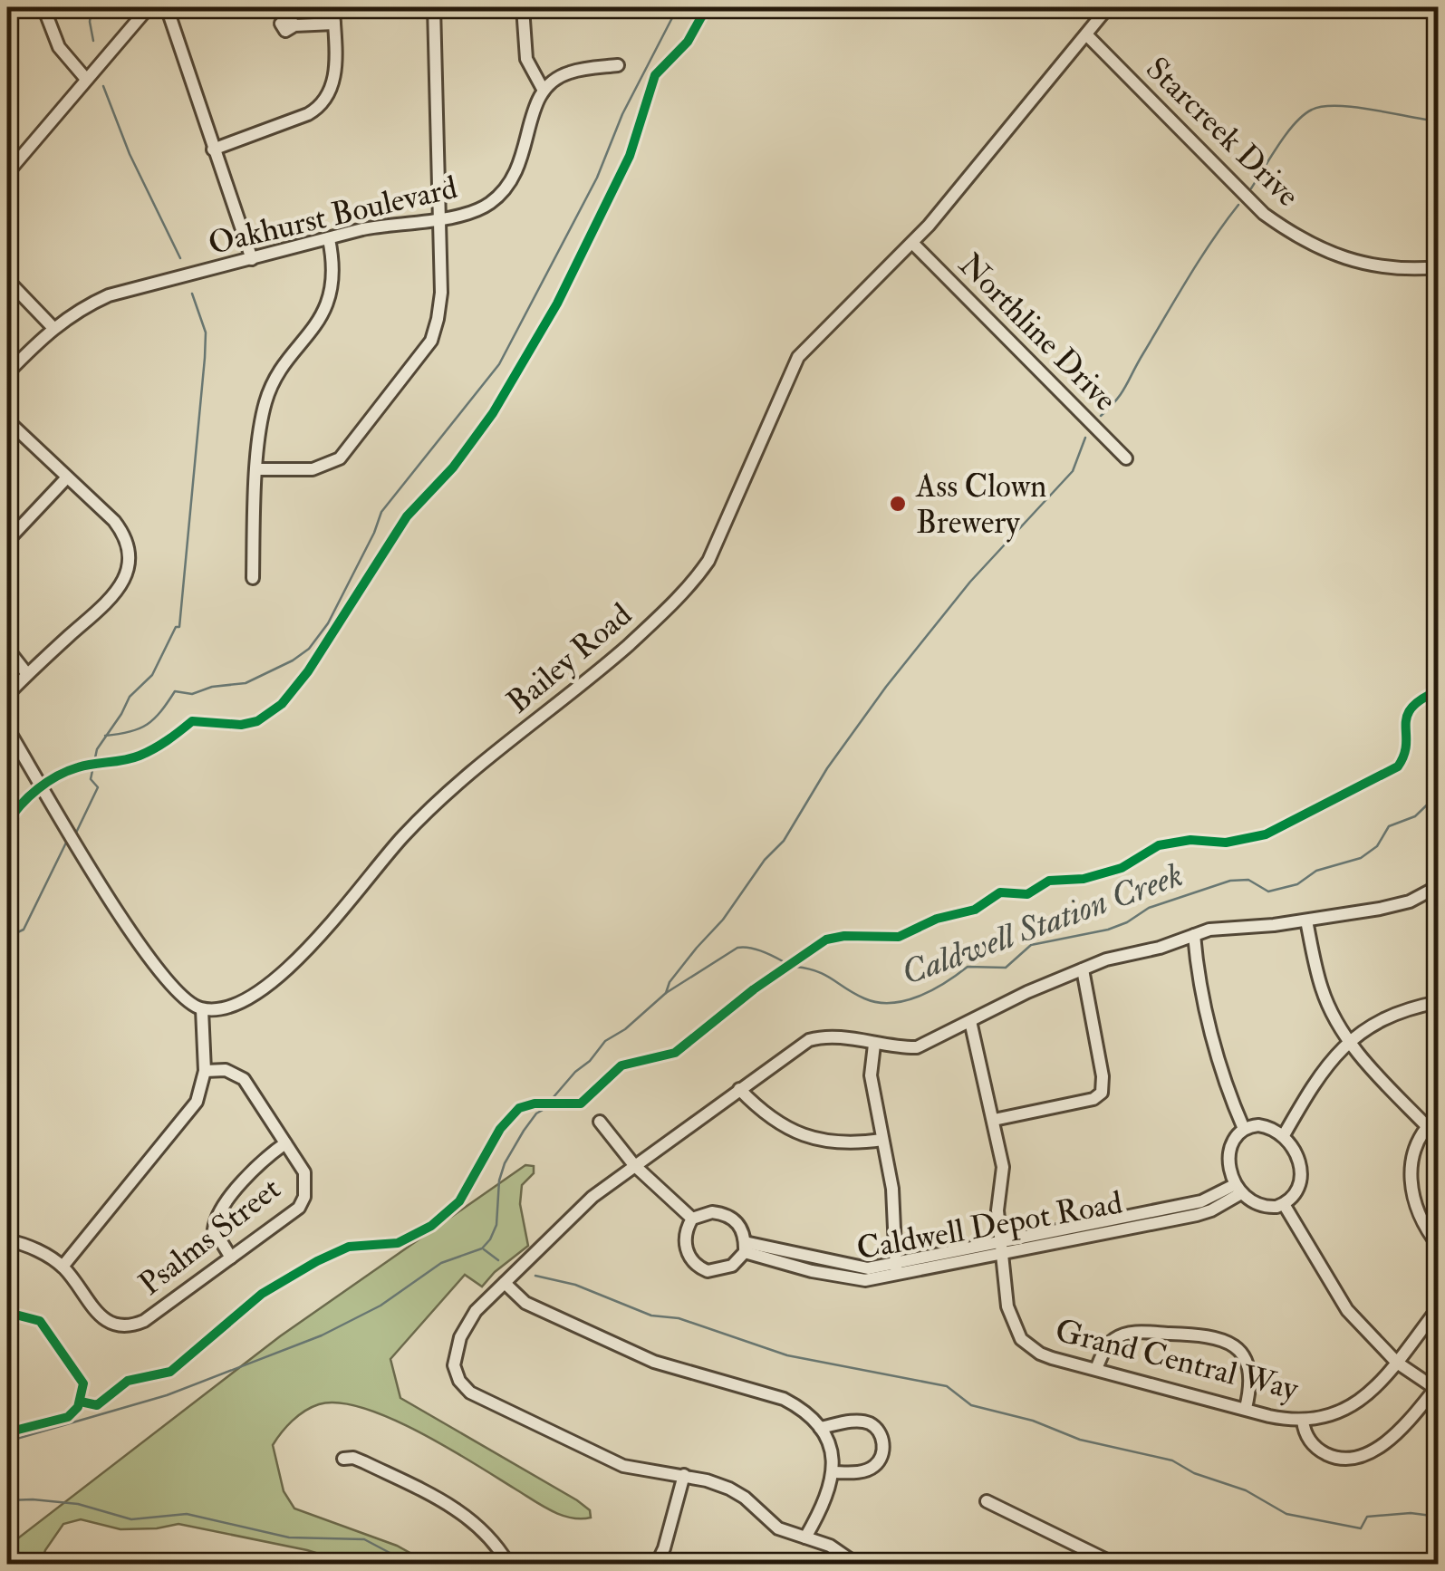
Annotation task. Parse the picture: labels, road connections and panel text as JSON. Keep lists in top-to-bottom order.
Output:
{
  "streets": {
    "street": [
      "Starcreek Drive",
      "Oakhurst Boulevard",
      "Northline Drive",
      "Bailey Road",
      "Caldwell Depot Road",
      "Psalms Street",
      "Grand Central Way"
    ]
  },
  "crossings": [
    ["Starcreek Drive", "Bailey Road"],
    ["Northline Drive", "Bailey Road"],
    ["Caldwell Depot Road", "Grand Central Way"]
  ],
  "water": ["Caldwell Station Creek"],
  "places": ["Ass Clown Brewery"]
}
